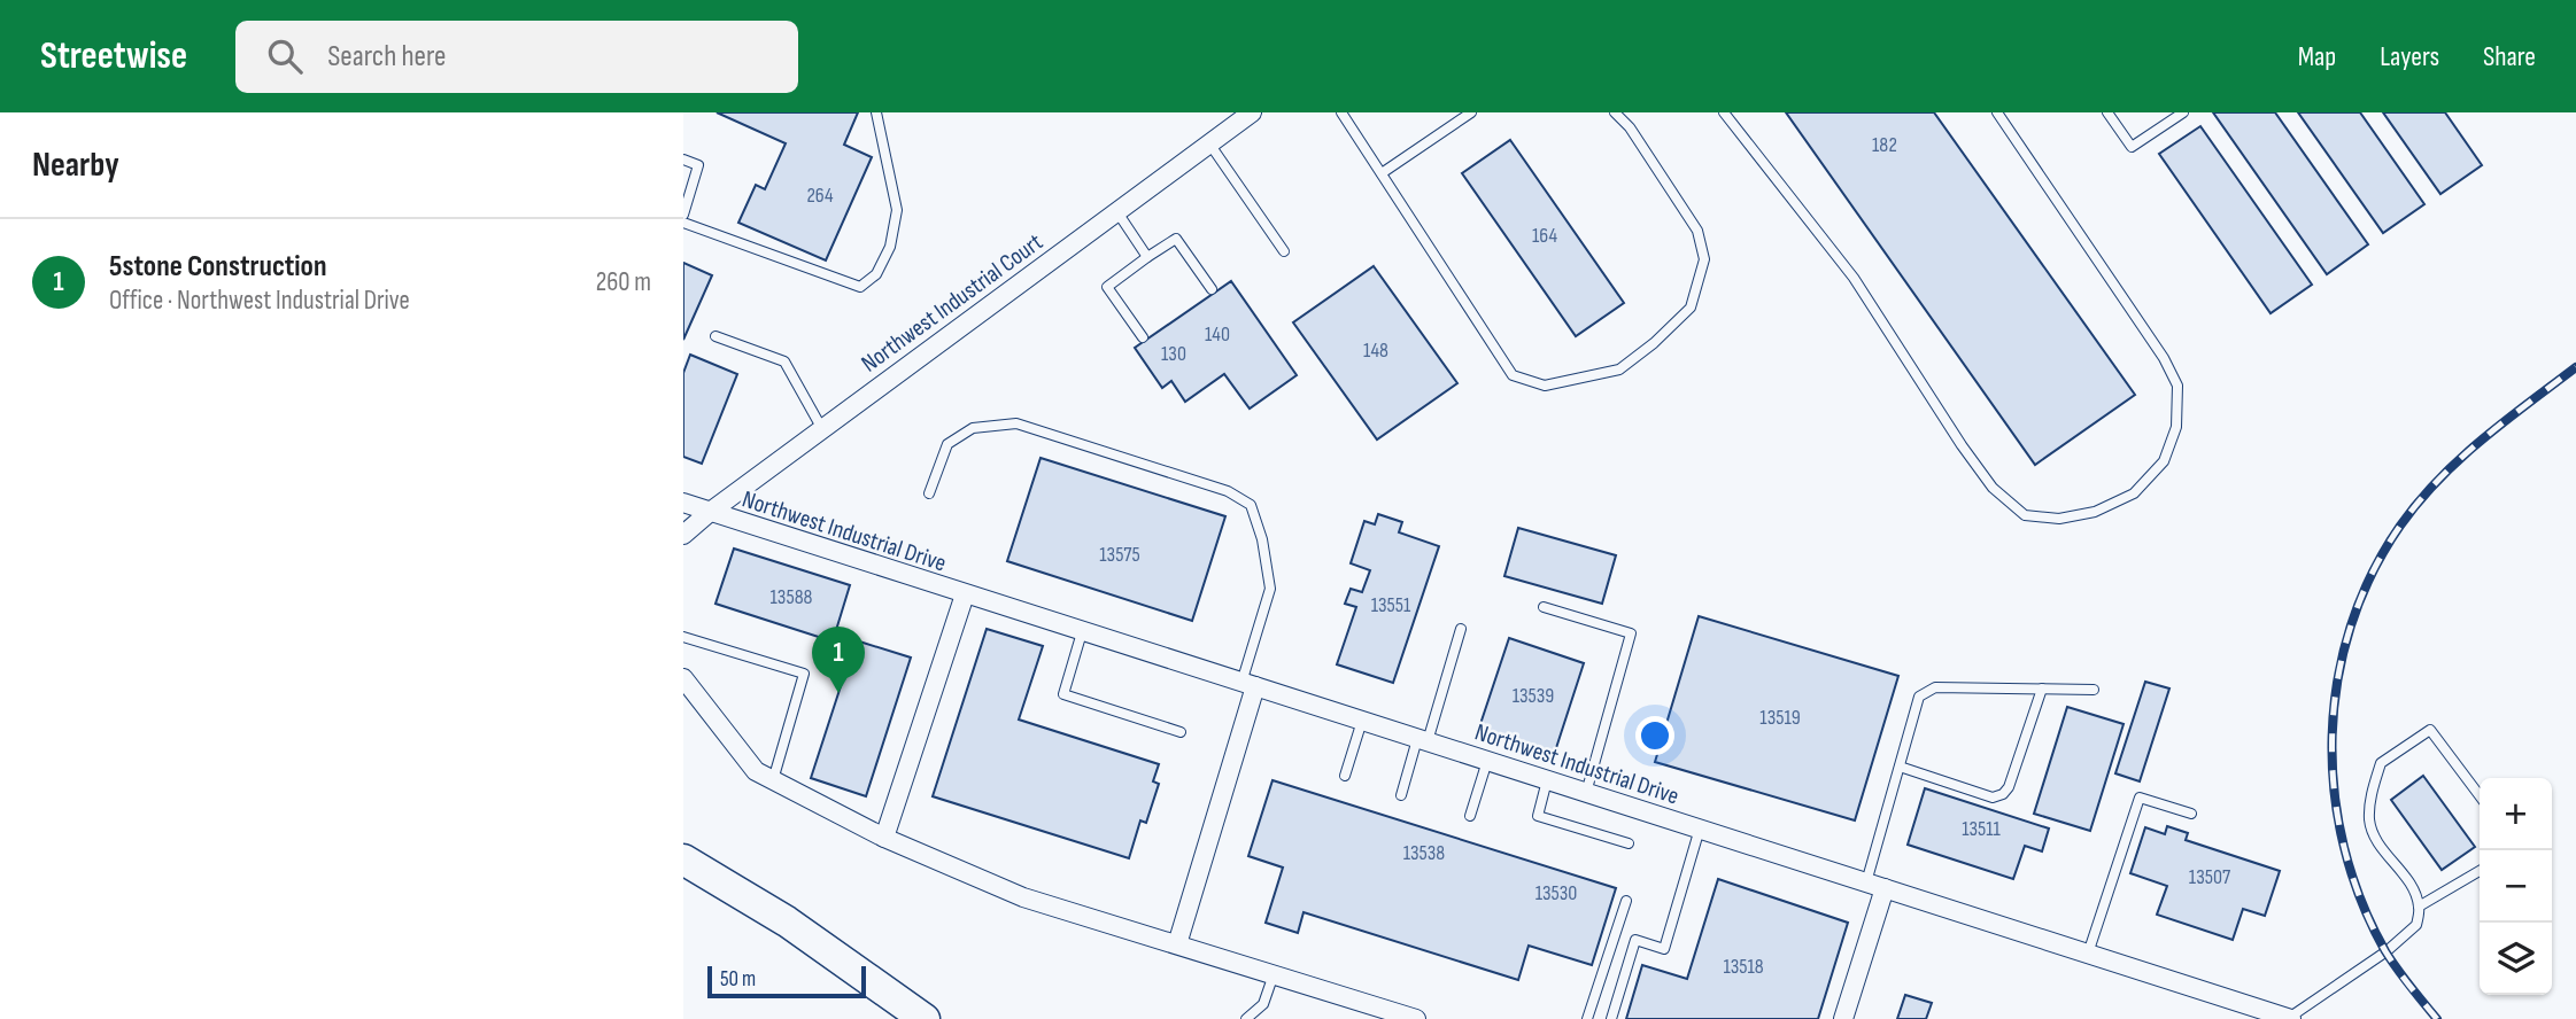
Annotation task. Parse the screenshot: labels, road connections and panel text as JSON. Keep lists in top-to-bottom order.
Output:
{
  "streets": {
    "street": ["Northwest Industrial Court", "Northwest Industrial Drive"]
  },
  "crossings": [
    ["Northwest Industrial Court", "Northwest Industrial Drive"]
  ],
  "house_numbers": [
    "182",
    "264",
    "164",
    "140",
    "148",
    "130",
    "13575",
    "13588",
    "13551",
    "13539",
    "13519",
    "13511",
    "13538",
    "13507",
    "13530",
    "13518"
  ],
  "scale_bar": "50 m",
  "page": {
    "header": "Streetwise",
    "search": "Search here",
    "nav": ["Map", "Layers", "Share"],
    "heading": "Nearby",
    "list": [
      {
        "mark": "1",
        "name": "5stone Construction",
        "note": "Office · Northwest Industrial Drive",
        "value": "260 m"
      }
    ],
    "pins": "1",
    "map_buttons": ["+", "−"],
    "scale": "50 m"
  }
}
